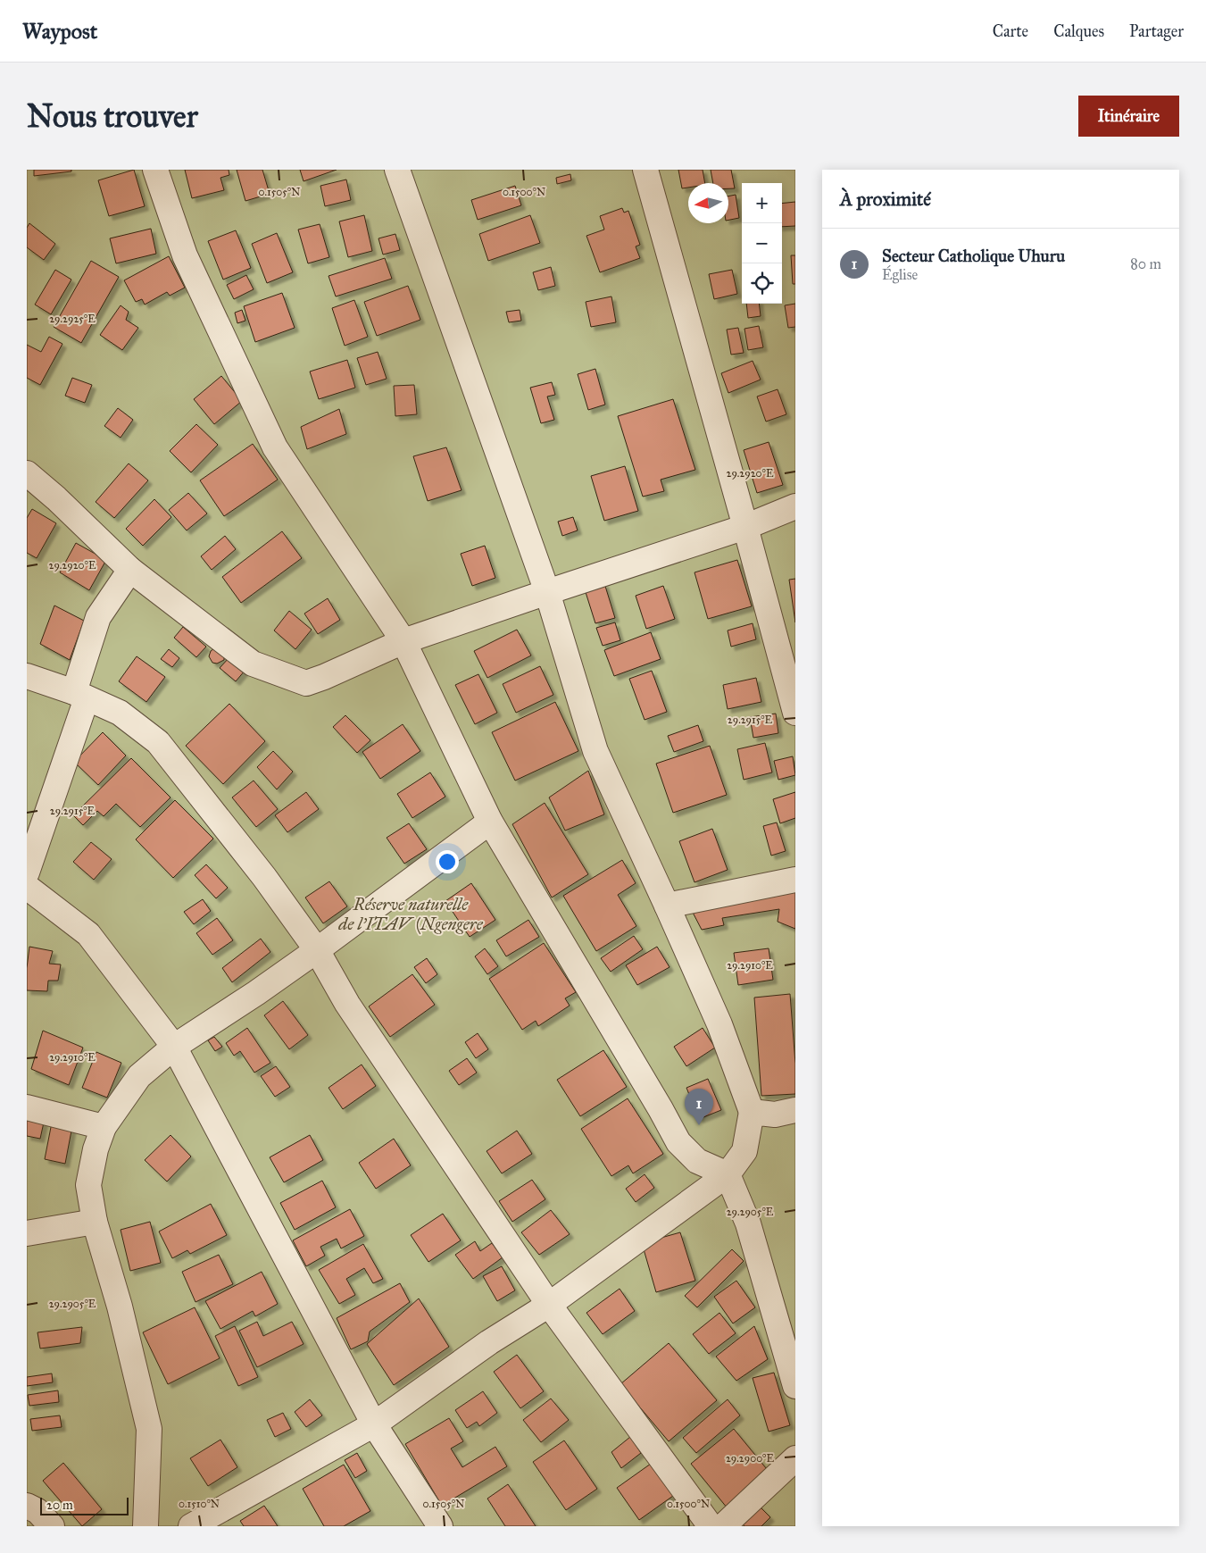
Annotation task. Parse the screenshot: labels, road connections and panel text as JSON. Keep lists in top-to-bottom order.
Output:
{
  "parks": ["Réserve naturelle de l'ITAV (Ngengere"],
  "scale_bar": "20 m",
  "north": "left",
  "page": {
    "header": "Waypost",
    "nav": ["Carte", "Calques", "Partager"],
    "buttons": "Itinéraire",
    "title": "Nous trouver",
    "heading": "À proximité",
    "map_buttons": ["+", "−"],
    "list": [
      {
        "mark": "1",
        "name": "Secteur Catholique Uhuru",
        "note": "Église",
        "value": "80 m"
      }
    ],
    "pins": "1",
    "scale": "20 m"
  },
  "coordinates": [
    "0.1505°N",
    "0.1500°N",
    "29.2925°E",
    "29.2920°E",
    "29.2915°E",
    "29.2910°E",
    "29.2905°E",
    "29.2900°E",
    "0.1510°N"
  ]
}
